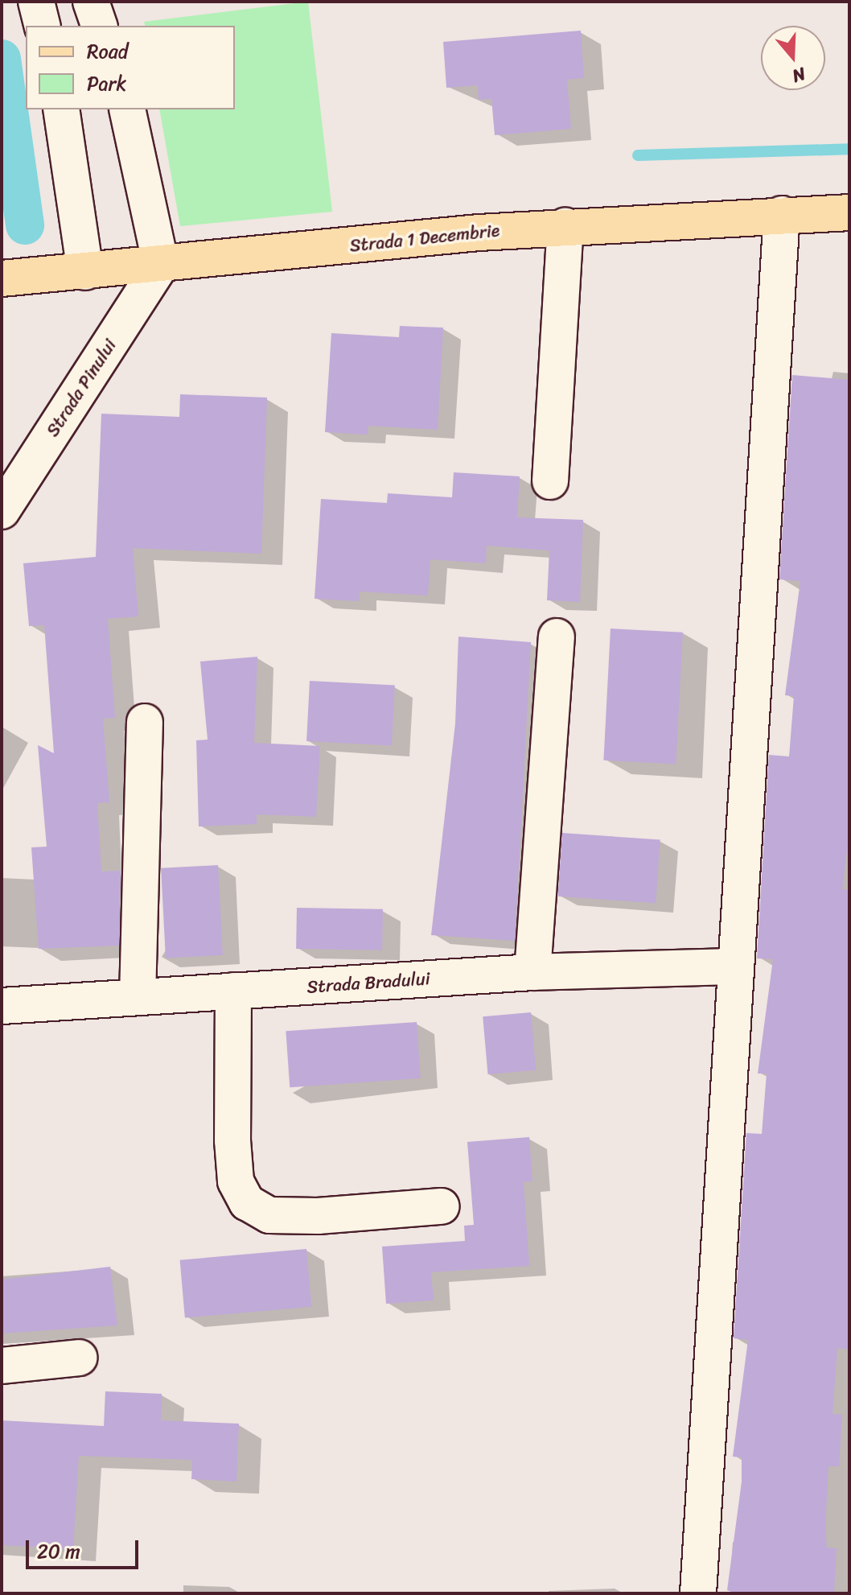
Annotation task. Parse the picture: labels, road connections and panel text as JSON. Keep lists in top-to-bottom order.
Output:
{
  "streets": {
    "main road": ["Strada 1 Decembrie"],
    "street": ["Strada Pinului", "Strada Bradului"]
  },
  "crossings": [
    ["Strada 1 Decembrie", "Strada Pinului"]
  ],
  "legend": ["Road", "Park"],
  "scale_bar": "20 m",
  "north": "bottom"
}
